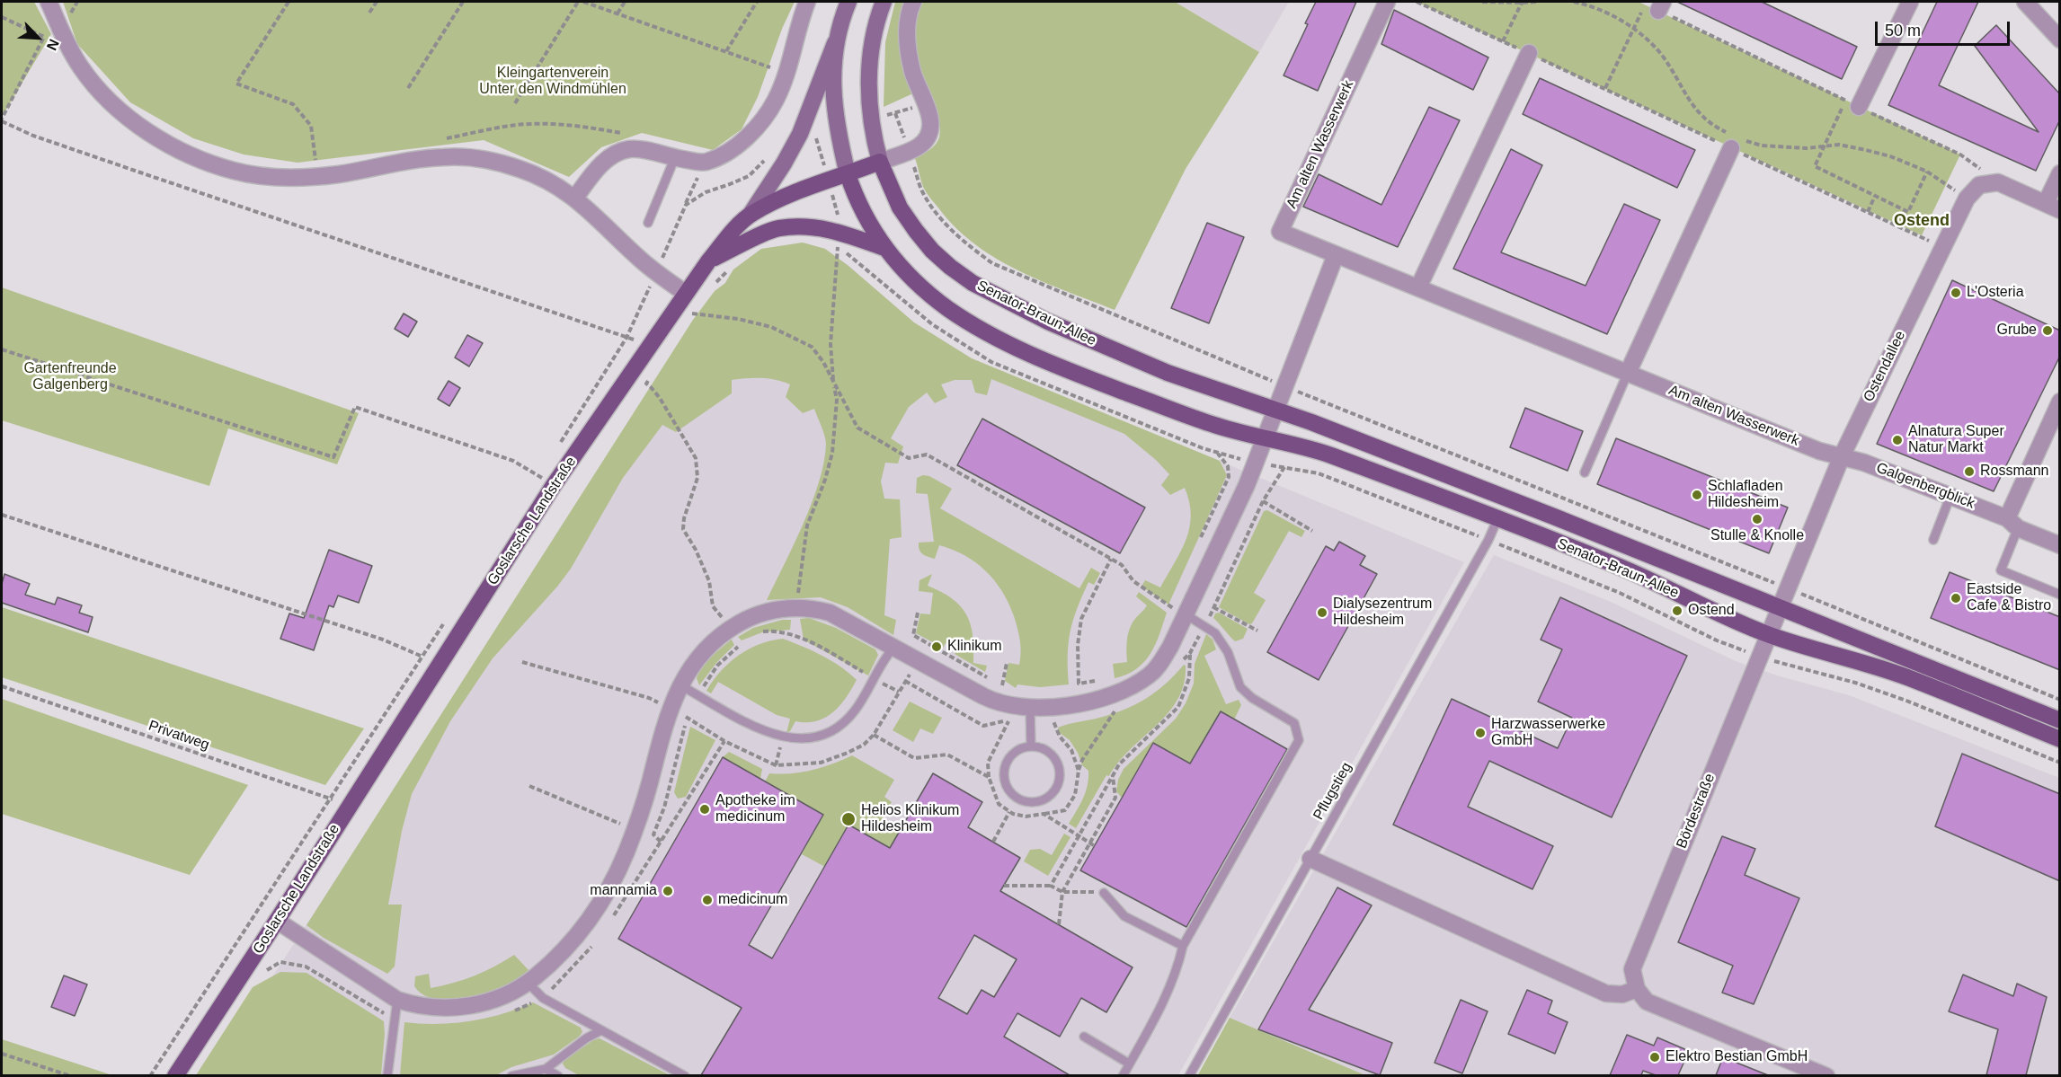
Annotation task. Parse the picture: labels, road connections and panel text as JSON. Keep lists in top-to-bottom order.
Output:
{
  "streets": {
    "main road": ["Senator-Braun-Allee", "Goslarsche Landstraße"],
    "street": [
      "Am alten Wasserwerk",
      "Ostendallee",
      "Galgenbergblick",
      "Bördestraße"
    ],
    "lane": ["Pflugstieg"],
    "path": ["Privatweg"]
  },
  "crossings": [
    ["Am alten Wasserwerk", "Ostendallee"],
    ["Am alten Wasserwerk", "Galgenbergblick"],
    ["Senator-Braun-Allee", "Ostendallee"],
    ["Senator-Braun-Allee", "Goslarsche Landstraße"],
    ["Senator-Braun-Allee", "Pflugstieg"],
    ["Senator-Braun-Allee", "Bördestraße"],
    ["Ostendallee", "Galgenbergblick"],
    ["Ostendallee", "Bördestraße"],
    ["Goslarsche Landstraße", "Privatweg"]
  ],
  "districts": ["Ostend"],
  "parks": ["Kleingartenverein Unter den Windmühlen", "Gartenfreunde Galgenberg"],
  "places": [
    "L'Osteria",
    "Grube",
    "Alnatura Super Natur Markt",
    "Rossmann",
    "Schlafladen Hildesheim",
    "Stulle & Knolle",
    "Eastside Cafe & Bistro",
    "Ostend",
    "Dialysezentrum Hildesheim",
    "Klinikum",
    "Harzwasserwerke GmbH",
    "Apotheke im medicinum",
    "Helios Klinikum Hildesheim",
    "mannamia",
    "medicinum",
    "Elektro Bestian GmbH"
  ],
  "scale_bar": "50 m",
  "north": "bottom right"
}
